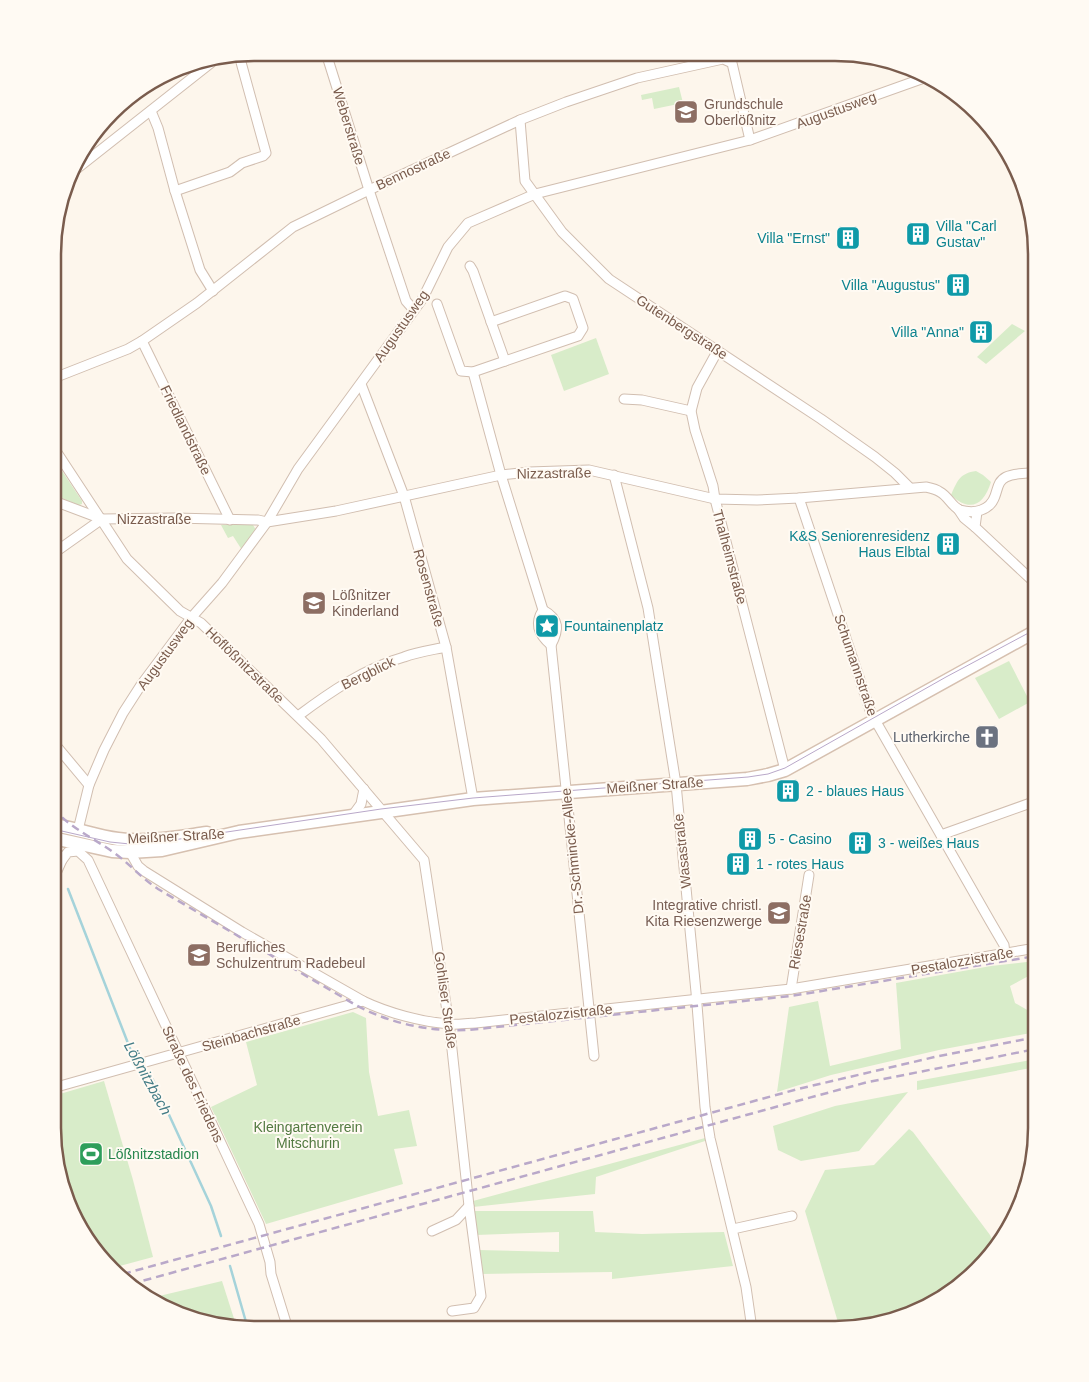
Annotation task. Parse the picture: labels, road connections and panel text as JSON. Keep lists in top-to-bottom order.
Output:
{
  "streets": {
    "main road": ["Meißner Straße"],
    "street": [
      "Augustusweg",
      "Weberstraße",
      "Bennostraße",
      "Gutenbergstraße",
      "Friedlandstraße",
      "Nizzastraße",
      "Thalheimstraße",
      "Rosenstraße",
      "Hoflößnitzstraße",
      "Schumannstraße",
      "Bergblick",
      "Dr.-Schmincke-Allee",
      "Wasastraße",
      "Riesestraße",
      "Pestalozzistraße",
      "Gohliser Straße",
      "Steinbachstraße",
      "Straße des Friedens"
    ]
  },
  "crossings": [
    ["Augustusweg", "Weberstraße"],
    ["Augustusweg", "Bennostraße"],
    ["Augustusweg", "Gutenbergstraße"],
    ["Augustusweg", "Nizzastraße"],
    ["Augustusweg", "Rosenstraße"],
    ["Augustusweg", "Hoflößnitzstraße"],
    ["Augustusweg", "Meißner Straße"],
    ["Augustusweg", "Dr.-Schmincke-Allee"],
    ["Weberstraße", "Bennostraße"],
    ["Bennostraße", "Gutenbergstraße"],
    ["Bennostraße", "Friedlandstraße"],
    ["Gutenbergstraße", "Nizzastraße"],
    ["Gutenbergstraße", "Thalheimstraße"],
    ["Friedlandstraße", "Nizzastraße"],
    ["Nizzastraße", "Thalheimstraße"],
    ["Nizzastraße", "Rosenstraße"],
    ["Nizzastraße", "Hoflößnitzstraße"],
    ["Nizzastraße", "Schumannstraße"],
    ["Nizzastraße", "Dr.-Schmincke-Allee"],
    ["Nizzastraße", "Wasastraße"],
    ["Thalheimstraße", "Meißner Straße"],
    ["Rosenstraße", "Bergblick"],
    ["Rosenstraße", "Meißner Straße"],
    ["Hoflößnitzstraße", "Bergblick"],
    ["Hoflößnitzstraße", "Meißner Straße"],
    ["Hoflößnitzstraße", "Gohliser Straße"],
    ["Schumannstraße", "Meißner Straße"],
    ["Schumannstraße", "Pestalozzistraße"],
    ["Meißner Straße", "Dr.-Schmincke-Allee"],
    ["Meißner Straße", "Wasastraße"],
    ["Meißner Straße", "Pestalozzistraße"],
    ["Meißner Straße", "Gohliser Straße"],
    ["Dr.-Schmincke-Allee", "Pestalozzistraße"],
    ["Wasastraße", "Pestalozzistraße"],
    ["Riesestraße", "Pestalozzistraße"],
    ["Pestalozzistraße", "Gohliser Straße"],
    ["Pestalozzistraße", "Steinbachstraße"],
    ["Steinbachstraße", "Straße des Friedens"]
  ],
  "water": ["Lößnitzbach"],
  "parks": ["Kleingartenverein Mitschurin"],
  "places": {
    "school or university": [
      "Grundschule Oberlößnitz",
      "Lößnitzer Kinderland",
      "Integrative christl. Kita Riesenzwerge",
      "Berufliches Schulzentrum Radebeul"
    ],
    "building": [
      "Villa \"Carl Gustav\"",
      "Villa \"Ernst\"",
      "Villa \"Augustus\"",
      "Villa \"Anna\"",
      "K&S Seniorenresidenz Haus Elbtal",
      "2 - blaues Haus",
      "5 - Casino",
      "3 - weißes Haus",
      "1 - rotes Haus"
    ],
    "place": ["Fountainenplatz"],
    "church": ["Lutherkirche"],
    "sports": ["Lößnitzstadion"]
  }
}
